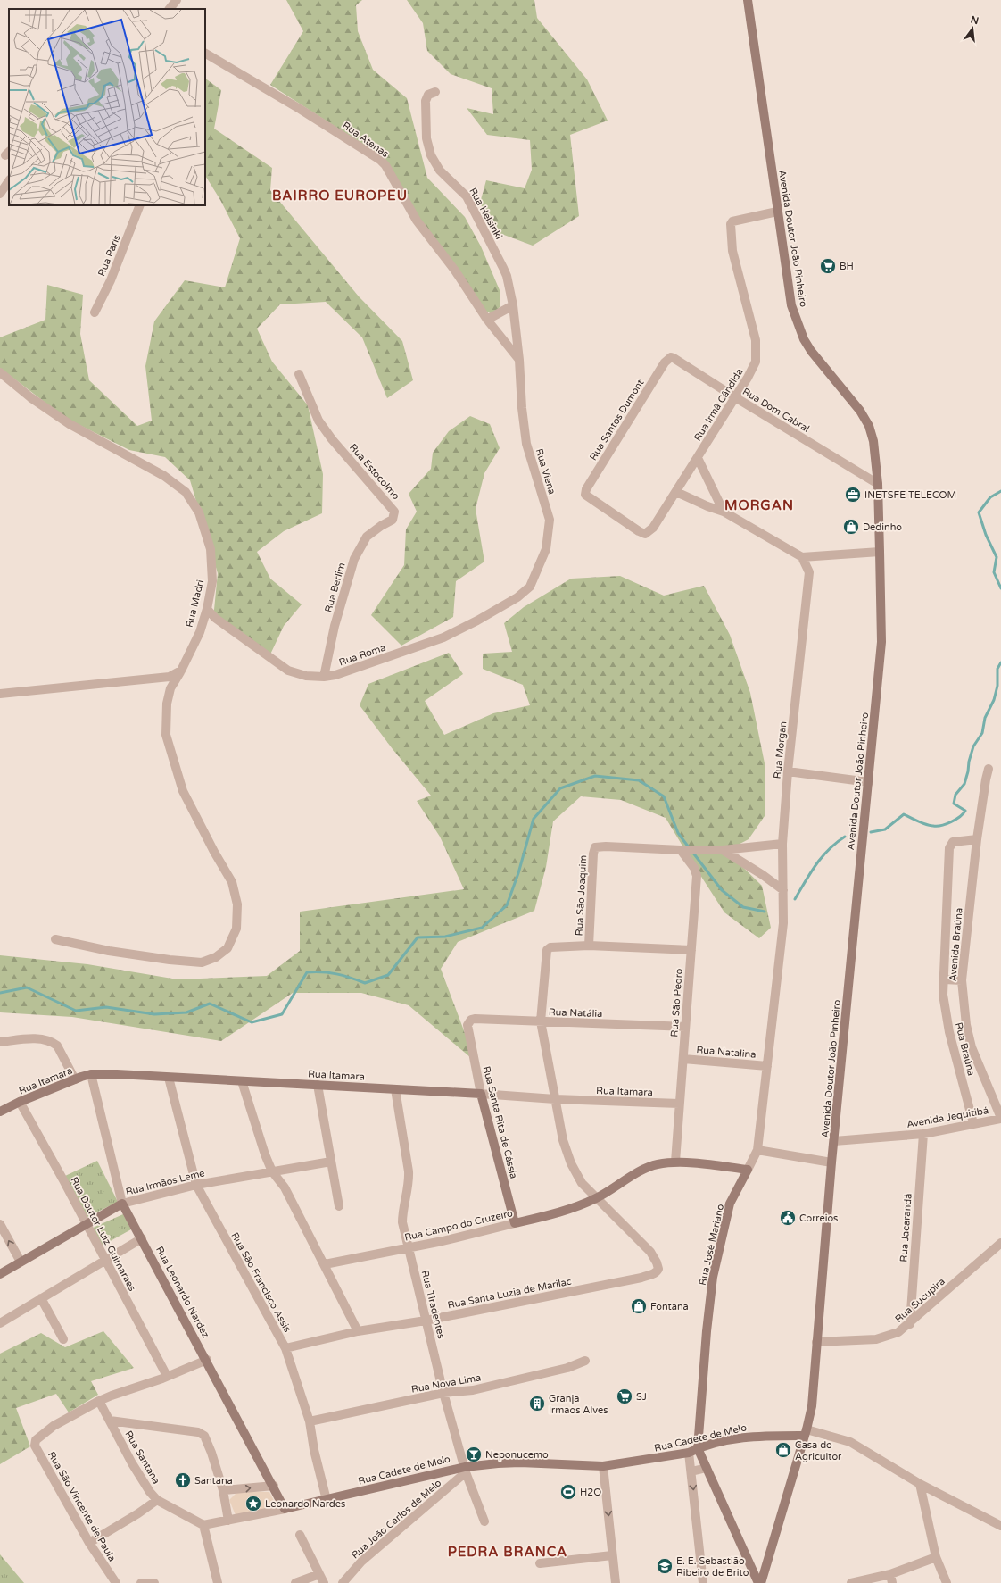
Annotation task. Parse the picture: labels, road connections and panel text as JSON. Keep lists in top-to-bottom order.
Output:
{
  "streets": {
    "street": [
      "Rua Atenas",
      "Rua Helsinki",
      "Avenida Doutor João Pinheiro",
      "Rua Paris",
      "Rua Irmã Cândida",
      "Rua Dom Cabral",
      "Rua Santos Dumont",
      "Rua Estocolmo",
      "Rua Viena",
      "Rua Berlim",
      "Rua Madri",
      "Rua Roma",
      "Rua Morgan",
      "Rua São Joaquim",
      "Avenida Braúna",
      "Rua São Pedro",
      "Rua Natália",
      "Rua Braúna",
      "Rua Natalina",
      "Rua Itamara",
      "Avenida Jequitibá",
      "Rua Santa Rita de Cássia",
      "Rua Irmãos Leme",
      "Rua Campo do Cruzeiro",
      "Rua Jacarandá",
      "Rua Doutor Luiz Guimaraes",
      "Rua José Mariano",
      "Rua São Francisco Assis",
      "Rua Leonardo Nardez",
      "Rua Santa Luzia de Marilac",
      "Rua Sucupira",
      "Rua Tiradentes",
      "Rua Nova Lima",
      "Rua Cadete de Melo",
      "Rua Santana",
      "Rua São Vincente de Paula",
      "Rua João Carlos de Melo"
    ]
  },
  "crossings": [
    ["Rua Atenas", "Rua Helsinki"],
    ["Rua Atenas", "Rua Viena"],
    ["Rua Helsinki", "Rua Viena"],
    ["Avenida Doutor João Pinheiro", "Rua Irmã Cândida"],
    ["Avenida Doutor João Pinheiro", "Rua Dom Cabral"],
    ["Avenida Doutor João Pinheiro", "Avenida Jequitibá"],
    ["Avenida Doutor João Pinheiro", "Rua José Mariano"],
    ["Avenida Doutor João Pinheiro", "Rua Sucupira"],
    ["Avenida Doutor João Pinheiro", "Rua Cadete de Melo"],
    ["Rua Irmã Cândida", "Rua Dom Cabral"],
    ["Rua Irmã Cândida", "Rua Santos Dumont"],
    ["Rua Dom Cabral", "Rua Santos Dumont"],
    ["Rua Estocolmo", "Rua Berlim"],
    ["Rua Viena", "Rua Roma"],
    ["Rua Berlim", "Rua Roma"],
    ["Rua Madri", "Rua Roma"],
    ["Rua Morgan", "Rua José Mariano"],
    ["Rua São Joaquim", "Rua São Pedro"],
    ["Avenida Braúna", "Rua Braúna"],
    ["Avenida Braúna", "Avenida Jequitibá"],
    ["Rua São Pedro", "Rua Natália"],
    ["Rua São Pedro", "Rua Natalina"],
    ["Rua São Pedro", "Rua Itamara"],
    ["Rua São Pedro", "Rua Campo do Cruzeiro"],
    ["Rua Natália", "Rua Santa Rita de Cássia"],
    ["Rua Braúna", "Avenida Jequitibá"],
    ["Rua Natalina", "Rua José Mariano"],
    ["Rua Itamara", "Rua Santa Rita de Cássia"],
    ["Rua Itamara", "Rua Doutor Luiz Guimaraes"],
    ["Rua Itamara", "Rua São Francisco Assis"],
    ["Rua Itamara", "Rua Leonardo Nardez"],
    ["Rua Itamara", "Rua Tiradentes"],
    ["Avenida Jequitibá", "Rua Jacarandá"],
    ["Rua Santa Rita de Cássia", "Rua Campo do Cruzeiro"],
    ["Rua Irmãos Leme", "Rua Doutor Luiz Guimaraes"],
    ["Rua Irmãos Leme", "Rua São Francisco Assis"],
    ["Rua Irmãos Leme", "Rua Leonardo Nardez"],
    ["Rua Campo do Cruzeiro", "Rua José Mariano"],
    ["Rua Campo do Cruzeiro", "Rua Santa Luzia de Marilac"],
    ["Rua Campo do Cruzeiro", "Rua Tiradentes"],
    ["Rua Jacarandá", "Rua Sucupira"],
    ["Rua José Mariano", "Rua Cadete de Melo"],
    ["Rua São Francisco Assis", "Rua Santa Luzia de Marilac"],
    ["Rua São Francisco Assis", "Rua Nova Lima"],
    ["Rua São Francisco Assis", "Rua Cadete de Melo"],
    ["Rua Leonardo Nardez", "Rua Cadete de Melo"],
    ["Rua Santa Luzia de Marilac", "Rua Tiradentes"],
    ["Rua Tiradentes", "Rua Nova Lima"],
    ["Rua Tiradentes", "Rua Cadete de Melo"],
    ["Rua Tiradentes", "Rua João Carlos de Melo"],
    ["Rua Cadete de Melo", "Rua João Carlos de Melo"],
    ["Rua Santana", "Rua São Vincente de Paula"]
  ],
  "districts": ["BAIRRO EUROPEU", "MORGAN", "PEDRA BRANCA"],
  "places": {
    "supermarket": ["BH", "SJ"],
    "office": ["INETSFE TELECOM"],
    "shop": ["Dedinho", "Fontana", "Casa do Agricultor"],
    "public building": ["Correios"],
    "building": ["Granja Irmaos Alves"],
    "bar": ["Neponucemo"],
    "church": ["Santana"],
    "sports": ["H2O"],
    "place": ["Leonardo Nardes"],
    "school or university": ["E. E. Sebastião Ribeiro de Brito"]
  },
  "north": "top"
}
